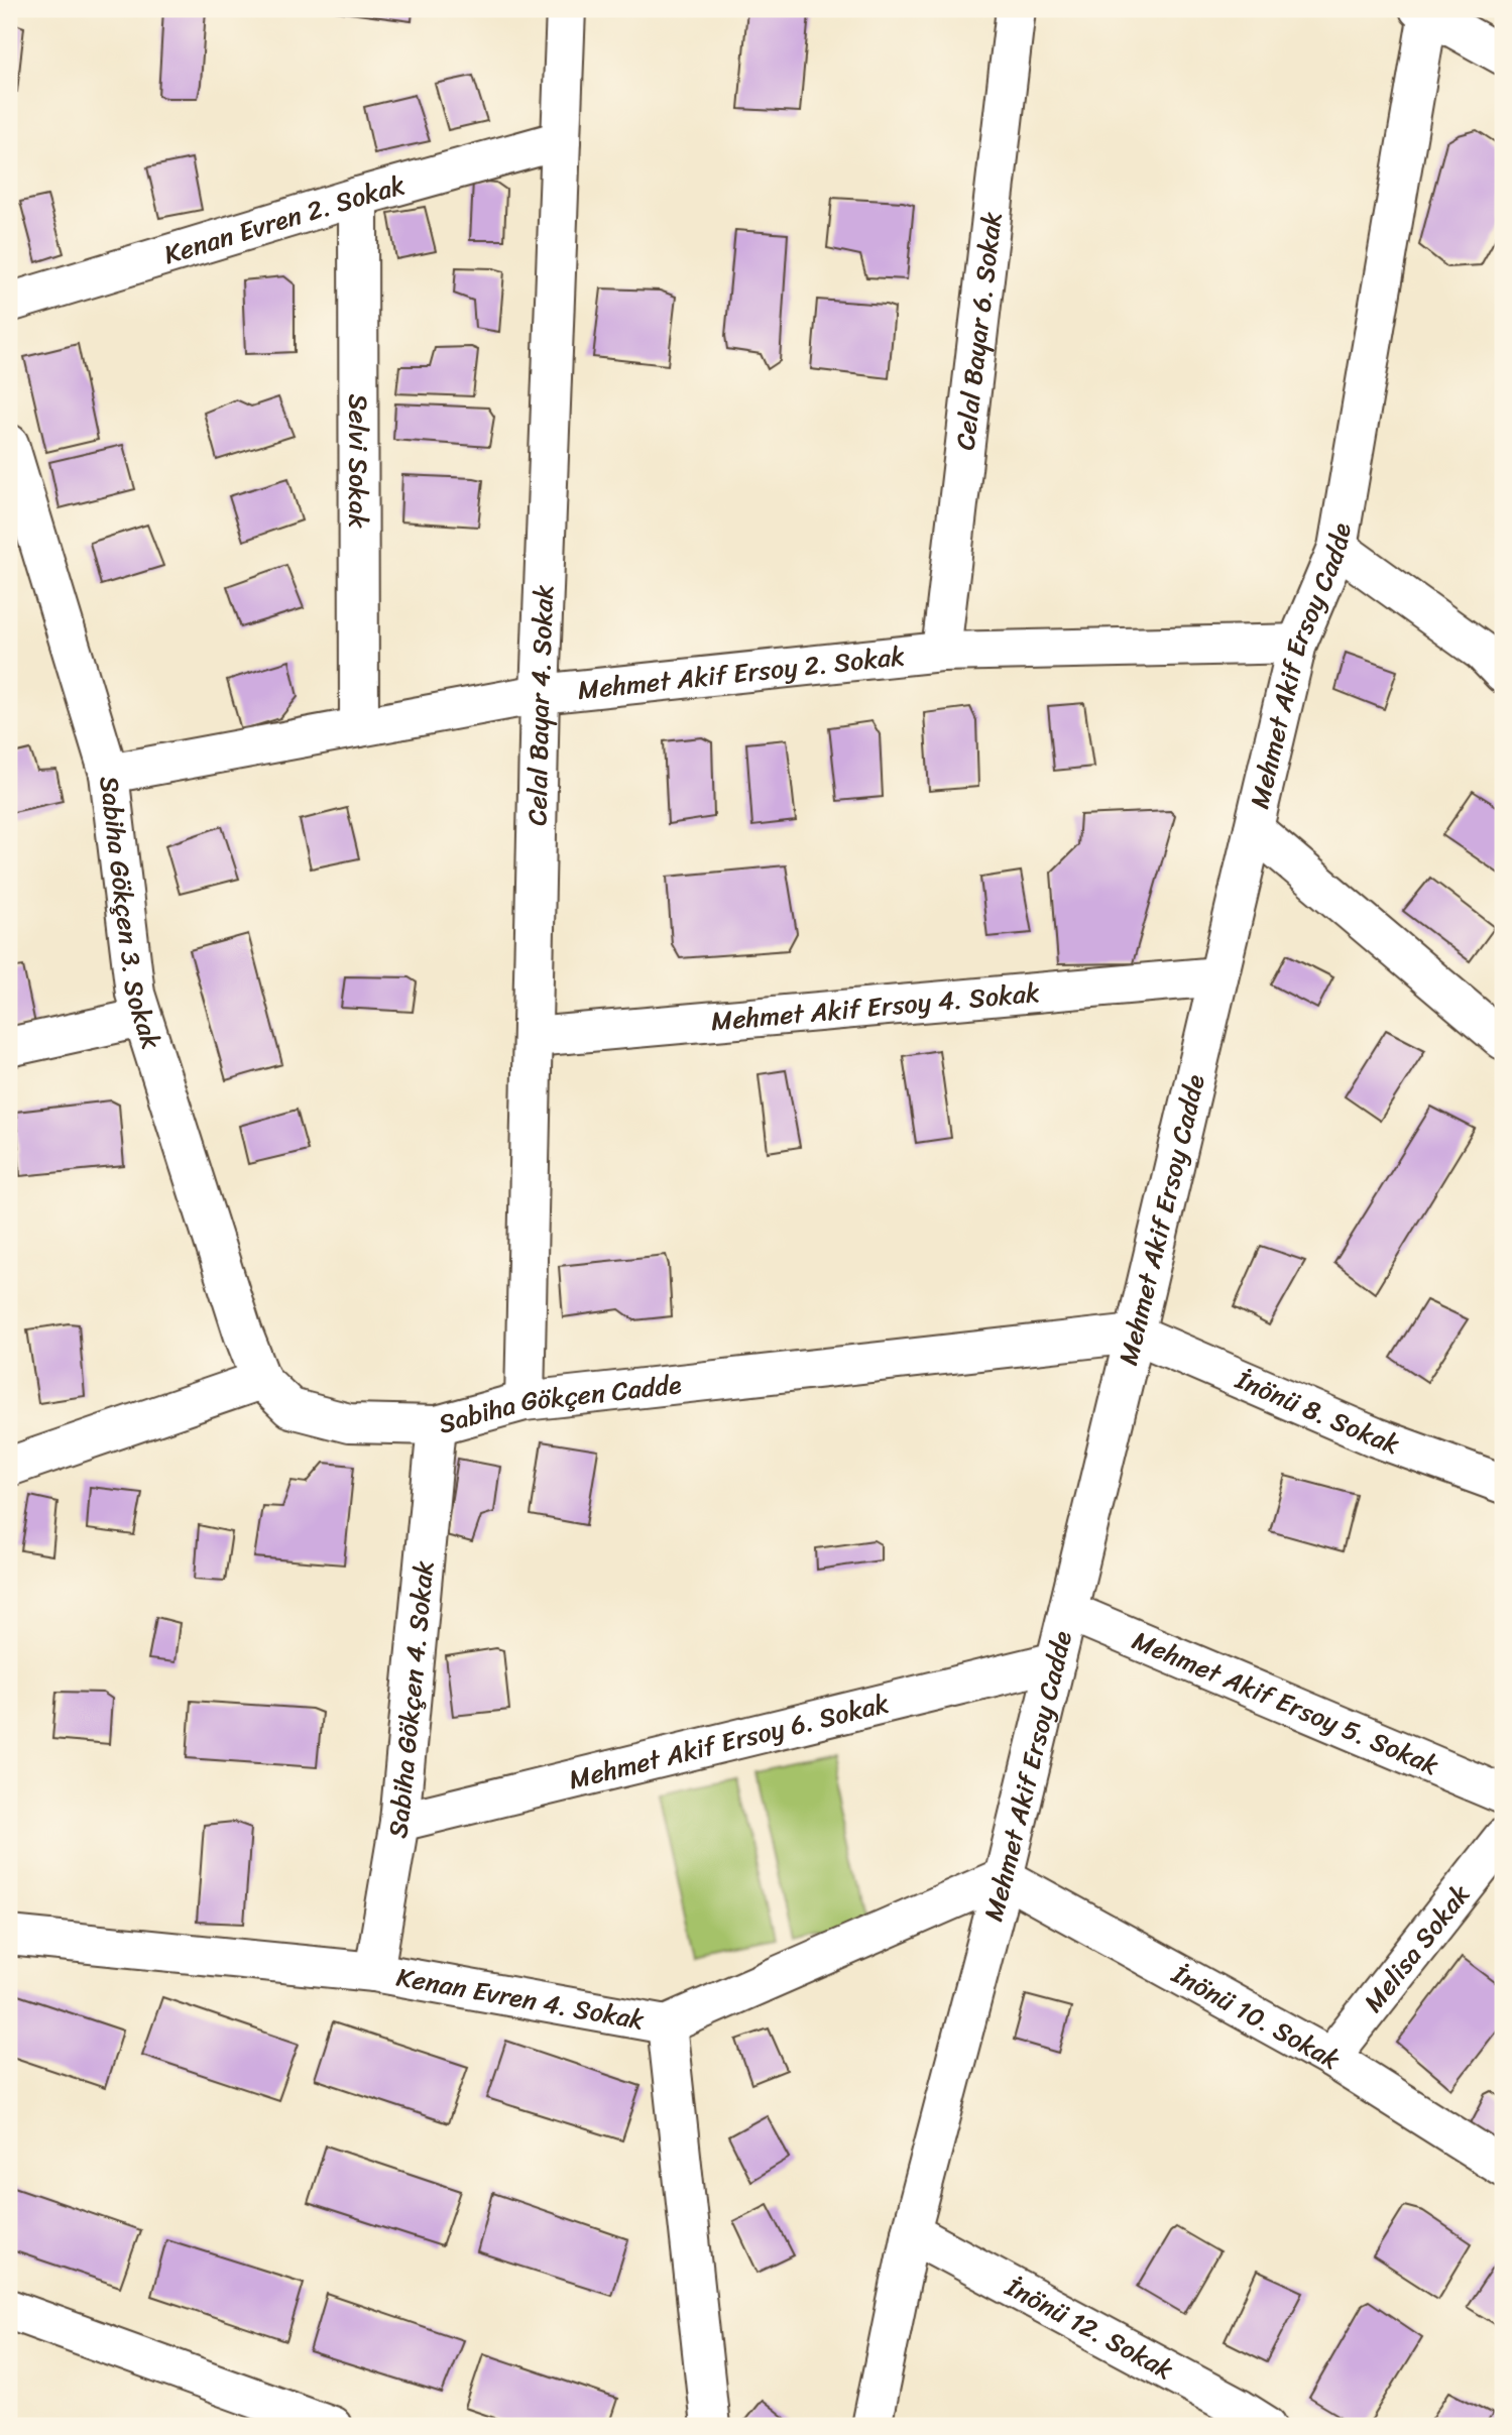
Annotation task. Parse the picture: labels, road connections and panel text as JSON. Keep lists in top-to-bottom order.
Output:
{
  "streets": {
    "street": [
      "Kenan Evren 2. Sokak",
      "Celal Bayar 6. Sokak",
      "Selvi Sokak",
      "Mehmet Akif Ersoy Cadde",
      "Mehmet Akif Ersoy 2. Sokak",
      "Celal Bayar 4. Sokak",
      "Sabiha Gökçen 3. Sokak",
      "Mehmet Akif Ersoy 4. Sokak",
      "Sabiha Gökçen Cadde",
      "İnönü 8. Sokak",
      "Sabiha Gökçen 4. Sokak",
      "Mehmet Akif Ersoy 5. Sokak",
      "Mehmet Akif Ersoy 6. Sokak",
      "Melisa Sokak",
      "Kenan Evren 4. Sokak",
      "İnönü 10. Sokak",
      "İnönü 12. Sokak"
    ]
  },
  "crossings": [
    ["Kenan Evren 2. Sokak", "Selvi Sokak"],
    ["Kenan Evren 2. Sokak", "Celal Bayar 4. Sokak"],
    ["Celal Bayar 6. Sokak", "Mehmet Akif Ersoy 2. Sokak"],
    ["Selvi Sokak", "Mehmet Akif Ersoy 2. Sokak"],
    ["Mehmet Akif Ersoy Cadde", "Mehmet Akif Ersoy 2. Sokak"],
    ["Mehmet Akif Ersoy Cadde", "Mehmet Akif Ersoy 4. Sokak"],
    ["Mehmet Akif Ersoy Cadde", "Sabiha Gökçen Cadde"],
    ["Mehmet Akif Ersoy Cadde", "İnönü 8. Sokak"],
    ["Mehmet Akif Ersoy Cadde", "Mehmet Akif Ersoy 5. Sokak"],
    ["Mehmet Akif Ersoy Cadde", "Mehmet Akif Ersoy 6. Sokak"],
    ["Mehmet Akif Ersoy Cadde", "Kenan Evren 4. Sokak"],
    ["Mehmet Akif Ersoy Cadde", "İnönü 10. Sokak"],
    ["Mehmet Akif Ersoy Cadde", "İnönü 12. Sokak"],
    ["Mehmet Akif Ersoy 2. Sokak", "Celal Bayar 4. Sokak"],
    ["Mehmet Akif Ersoy 2. Sokak", "Sabiha Gökçen 3. Sokak"],
    ["Celal Bayar 4. Sokak", "Mehmet Akif Ersoy 4. Sokak"],
    ["Celal Bayar 4. Sokak", "Sabiha Gökçen Cadde"],
    ["Sabiha Gökçen 3. Sokak", "Sabiha Gökçen Cadde"],
    ["Sabiha Gökçen Cadde", "İnönü 8. Sokak"],
    ["Sabiha Gökçen Cadde", "Sabiha Gökçen 4. Sokak"],
    ["Sabiha Gökçen 4. Sokak", "Mehmet Akif Ersoy 6. Sokak"],
    ["Sabiha Gökçen 4. Sokak", "Kenan Evren 4. Sokak"],
    ["Melisa Sokak", "İnönü 10. Sokak"],
    ["Kenan Evren 4. Sokak", "İnönü 10. Sokak"]
  ]
}
